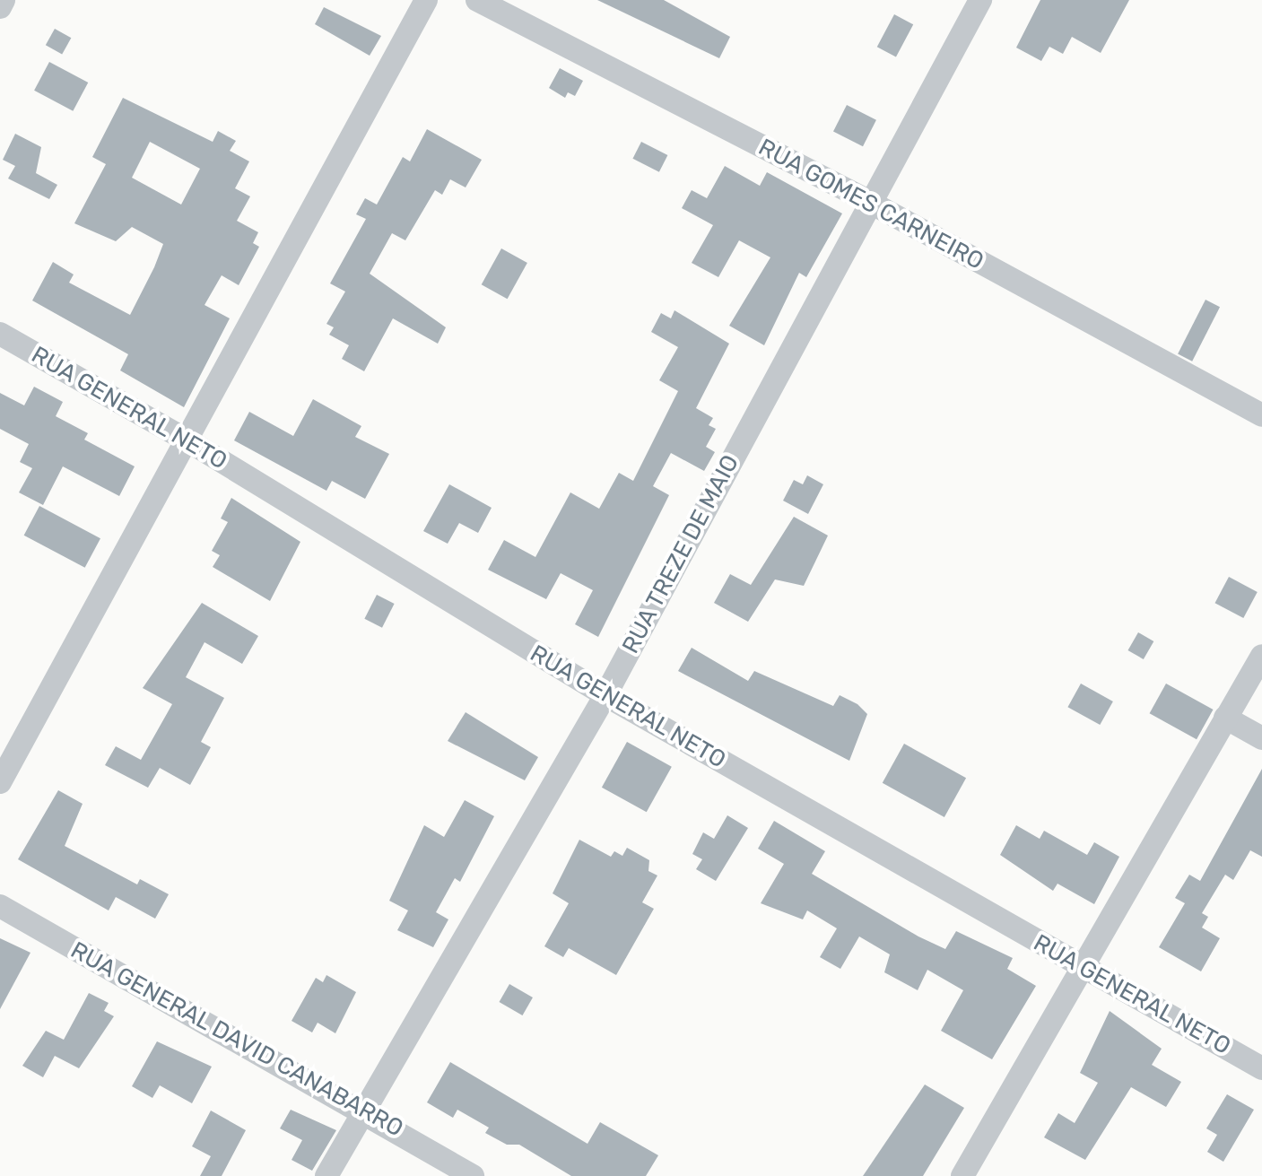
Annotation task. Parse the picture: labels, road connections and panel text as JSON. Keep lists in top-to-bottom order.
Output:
{
  "streets": {
    "street": [
      "RUA GOMES CARNEIRO",
      "RUA GENERAL NETO",
      "RUA TREZE DE MAIO",
      "RUA GENERAL DAVID CANABARRO"
    ]
  },
  "crossings": [
    ["RUA GOMES CARNEIRO", "RUA TREZE DE MAIO"],
    ["RUA GENERAL NETO", "RUA TREZE DE MAIO"],
    ["RUA TREZE DE MAIO", "RUA GENERAL DAVID CANABARRO"]
  ]
}
